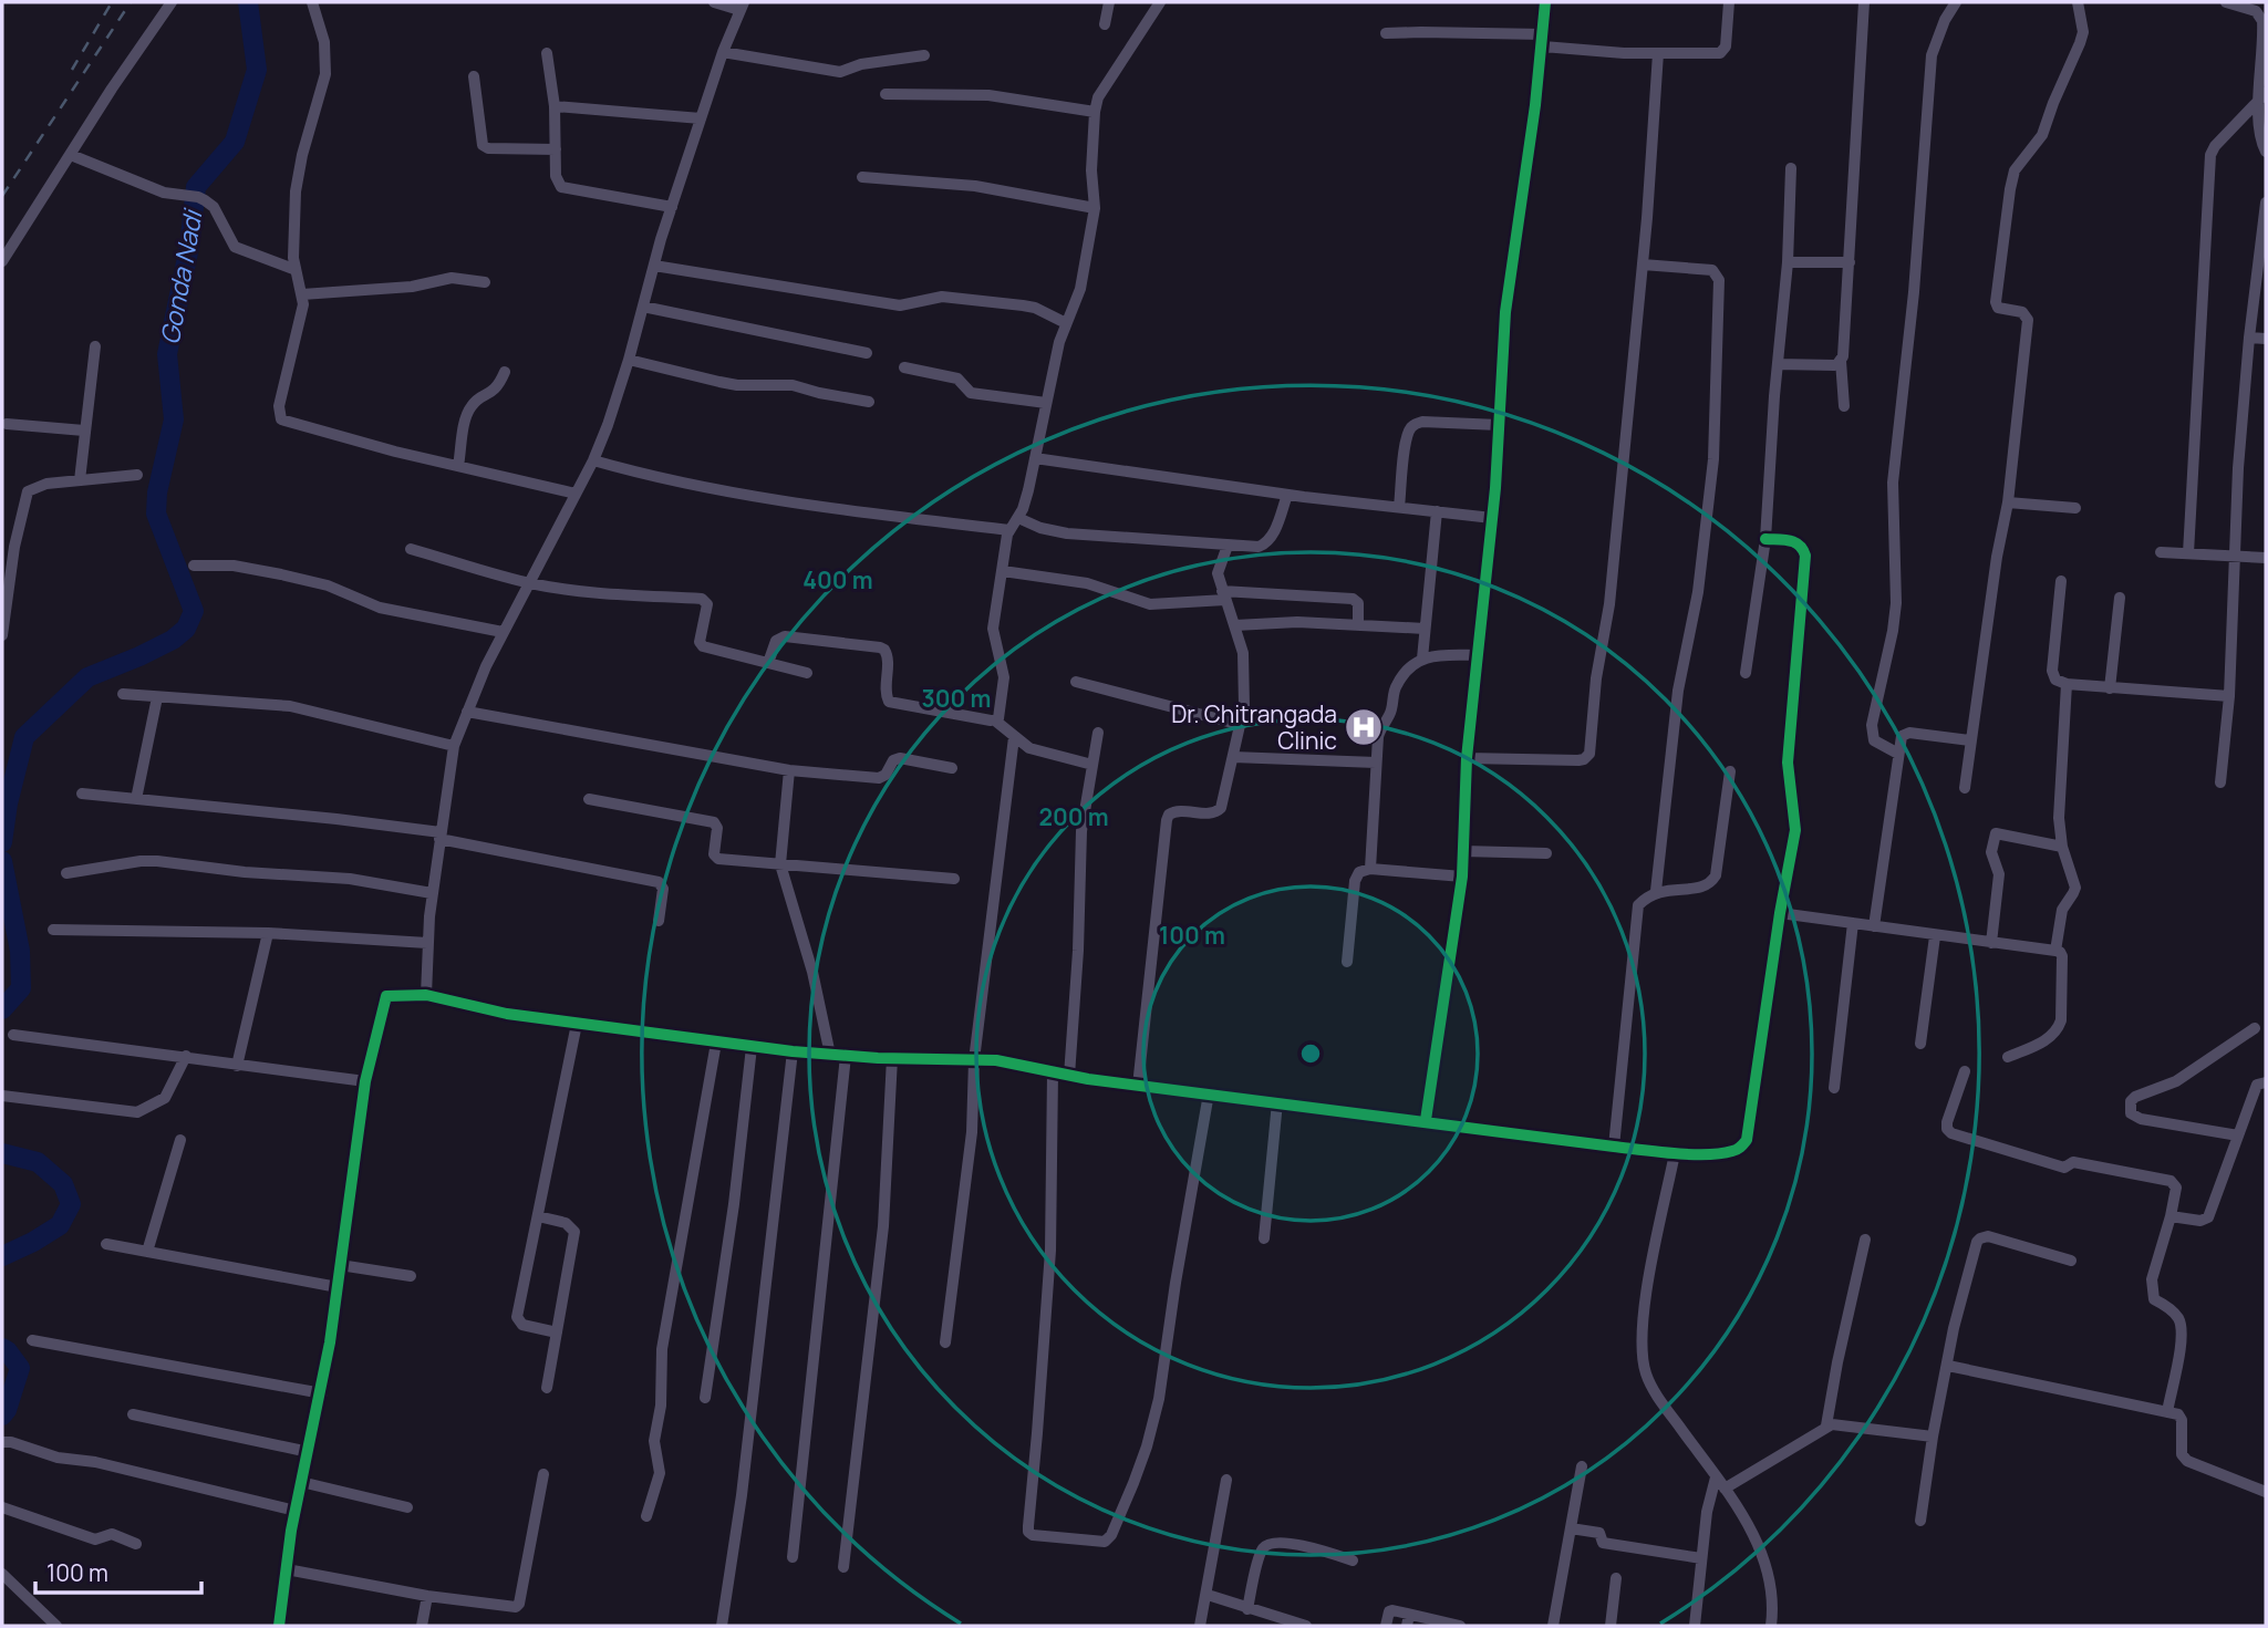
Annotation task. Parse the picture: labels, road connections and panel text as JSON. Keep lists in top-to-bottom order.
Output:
{
  "water": ["Gonda Nadi"],
  "places": {
    "hospital": ["Dr. Chitrangada Clinic"]
  },
  "scale_bar": "100 m",
  "rings": [
    "400 m",
    "300 m",
    "200 m",
    "100 m"
  ]
}
